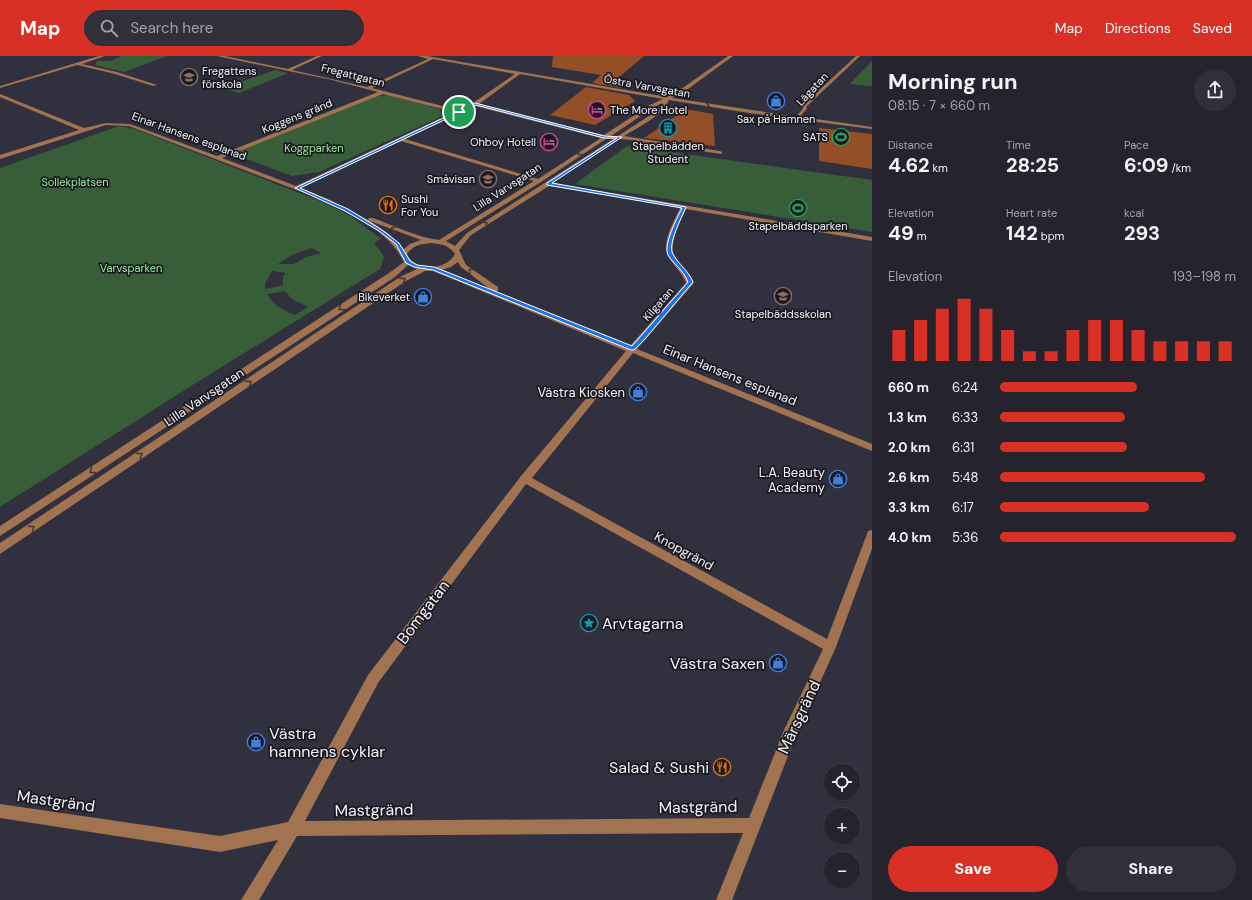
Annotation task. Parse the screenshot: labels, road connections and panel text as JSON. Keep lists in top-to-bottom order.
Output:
{
  "streets": {
    "street": [
      "Fregattgatan",
      "Östra Varvsgatan",
      "Lägatan",
      "Koggens gränd",
      "Einar Hansens esplanad",
      "Lilla Varvsgatan",
      "Kilgatan",
      "Knopgränd",
      "Bomgatan",
      "Märsgränd",
      "Mastgränd"
    ]
  },
  "crossings": [
    ["Fregattgatan", "Koggens gränd"],
    ["Östra Varvsgatan", "Lägatan"],
    ["Östra Varvsgatan", "Lilla Varvsgatan"],
    ["Koggens gränd", "Einar Hansens esplanad"],
    ["Einar Hansens esplanad", "Lilla Varvsgatan"],
    ["Einar Hansens esplanad", "Kilgatan"],
    ["Einar Hansens esplanad", "Bomgatan"],
    ["Kilgatan", "Bomgatan"],
    ["Knopgränd", "Bomgatan"],
    ["Knopgränd", "Märsgränd"],
    ["Bomgatan", "Mastgränd"],
    ["Märsgränd", "Mastgränd"]
  ],
  "parks": ["Koggparken", "Sollekplatsen", "Varvsparken"],
  "places": {
    "school or university": ["Fregattens förskola", "Småvisan", "Stapelbäddsskolan"],
    "shop": [
      "Sax på Hamnen",
      "Bikeverket",
      "Västra Kiosken",
      "L.A. Beauty Academy",
      "Västra Saxen",
      "Västra hamnens cyklar"
    ],
    "hotel": ["The More Hotel", "Ohboy Hotell"],
    "building": ["Stapelbädden Student"],
    "sports": ["SATS", "Stapelbäddsparken"],
    "restaurant": ["Sushi For You", "Salad & Sushi"],
    "place": ["Arvtagarna"]
  },
  "page": {
    "header": "Map",
    "search": "Search here",
    "nav": ["Map", "Directions", "Saved"],
    "heading": ["Morning run", "08:15 · 7 × 660 m"],
    "stats": [
      ["Distance", "4.62 km"],
      ["Time", "28:25"],
      ["Pace", "6:09 /km"],
      ["Elevation", "49 m"],
      ["Heart rate", "142 bpm"],
      ["kcal", "293"]
    ],
    "chart": ["Elevation", "193–198 m"],
    "list": [
      {
        "name": "660 m",
        "note": "6:24"
      },
      {
        "name": "1.3 km",
        "note": "6:33"
      },
      {
        "name": "2.0 km",
        "note": "6:31"
      },
      {
        "name": "2.6 km",
        "note": "5:48"
      },
      {
        "name": "3.3 km",
        "note": "6:17"
      },
      {
        "name": "4.0 km",
        "note": "5:36"
      }
    ],
    "map_buttons": ["+", "−"],
    "buttons": ["Save", "Share"]
  }
}
